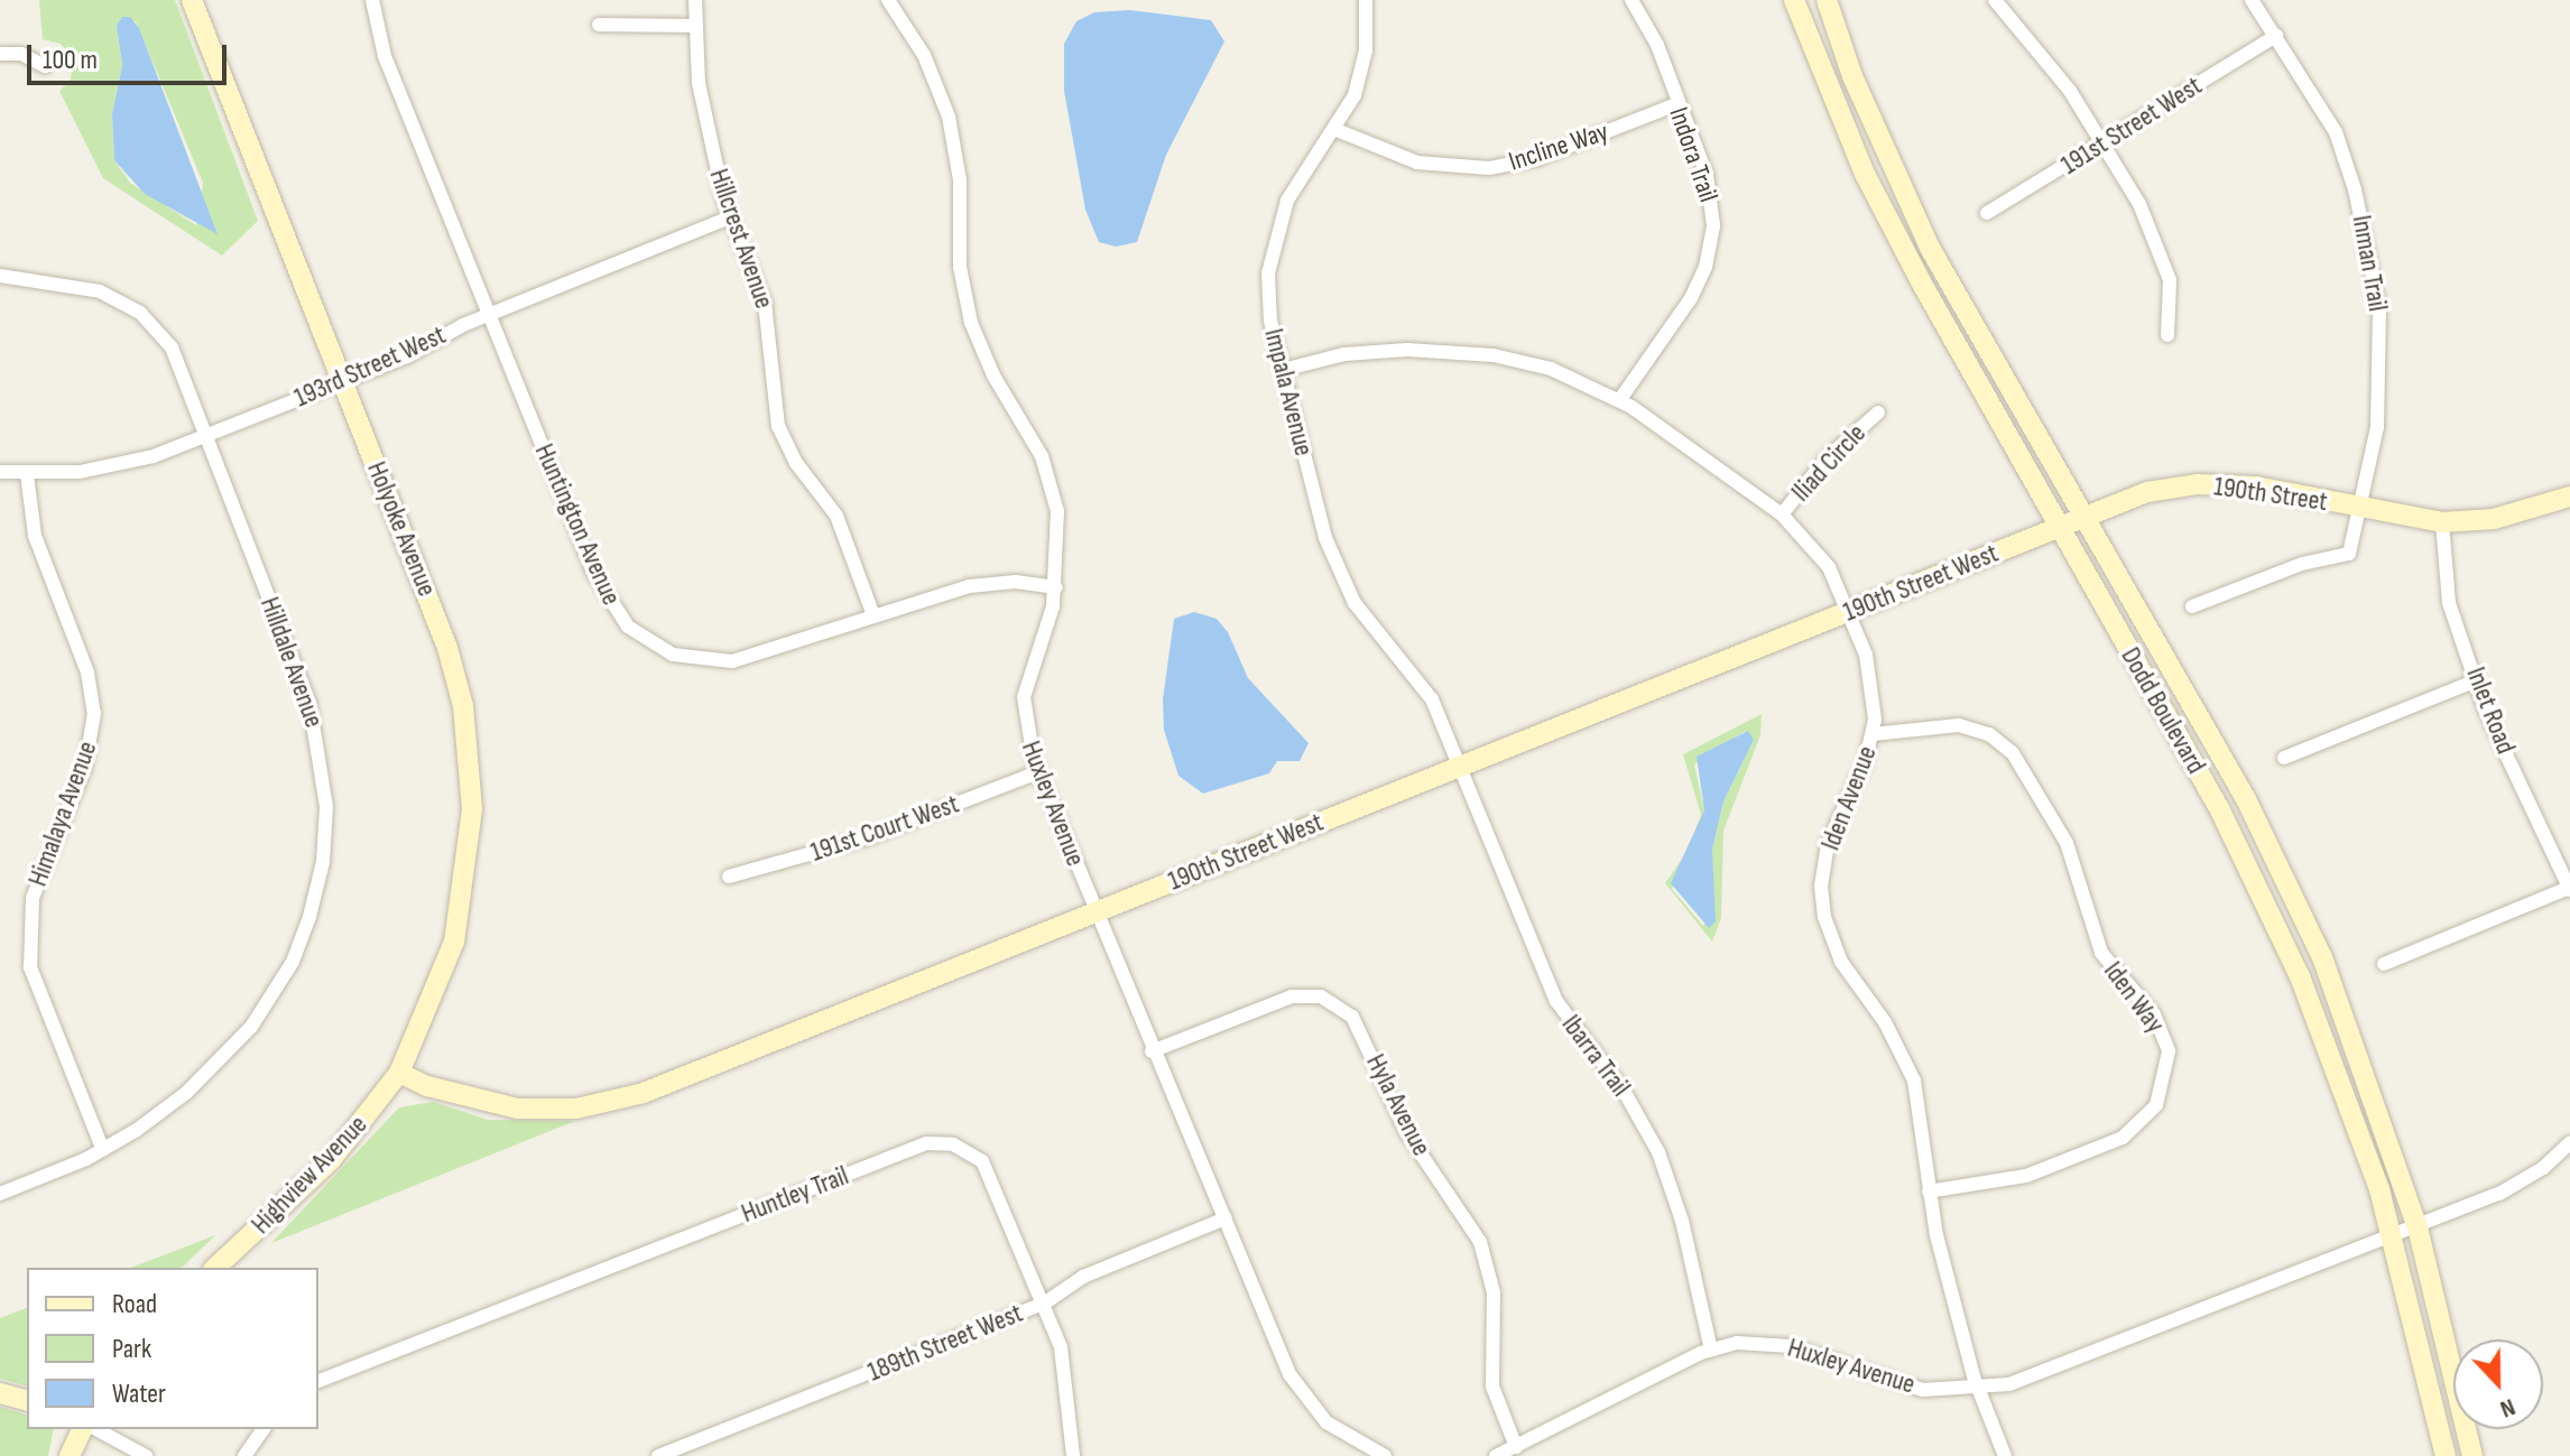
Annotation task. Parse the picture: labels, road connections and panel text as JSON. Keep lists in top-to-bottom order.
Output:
{
  "streets": {
    "street": [
      "191st Street West",
      "Incline Way",
      "Indora Trail",
      "Hillcrest Avenue",
      "Inman Trail",
      "193rd Street West",
      "Impala Avenue",
      "Iliad Circle",
      "190th Street",
      "Huntington Avenue",
      "Holyoke Avenue",
      "190th Street West",
      "Hilldale Avenue",
      "Dodd Boulevard",
      "Inlet Road",
      "Iden Avenue",
      "Huxley Avenue",
      "Himalaya Avenue",
      "191st Court West",
      "Iden Way",
      "Ibarra Trail",
      "Hyla Avenue",
      "Highview Avenue",
      "Huntley Trail",
      "189th Street West"
    ]
  },
  "crossings": [
    ["191st Street West", "Inman Trail"],
    ["Incline Way", "Indora Trail"],
    ["Incline Way", "Impala Avenue"],
    ["Indora Trail", "Iden Avenue"],
    ["Hillcrest Avenue", "193rd Street West"],
    ["Hillcrest Avenue", "Huntington Avenue"],
    ["Inman Trail", "190th Street"],
    ["193rd Street West", "Huntington Avenue"],
    ["193rd Street West", "Holyoke Avenue"],
    ["193rd Street West", "Hilldale Avenue"],
    ["193rd Street West", "Himalaya Avenue"],
    ["Impala Avenue", "190th Street West"],
    ["Impala Avenue", "Iden Avenue"],
    ["Impala Avenue", "Ibarra Trail"],
    ["Iliad Circle", "Iden Avenue"],
    ["190th Street", "190th Street West"],
    ["190th Street", "Dodd Boulevard"],
    ["190th Street", "Inlet Road"],
    ["Huntington Avenue", "Huxley Avenue"],
    ["Holyoke Avenue", "190th Street West"],
    ["Holyoke Avenue", "Highview Avenue"],
    ["190th Street West", "Dodd Boulevard"],
    ["190th Street West", "Iden Avenue"],
    ["190th Street West", "Huxley Avenue"],
    ["190th Street West", "Ibarra Trail"],
    ["190th Street West", "Highview Avenue"],
    ["Hilldale Avenue", "Himalaya Avenue"],
    ["Dodd Boulevard", "Huxley Avenue"],
    ["Iden Avenue", "Huxley Avenue"],
    ["Iden Avenue", "Iden Way"],
    ["Huxley Avenue", "191st Court West"],
    ["Huxley Avenue", "Ibarra Trail"],
    ["Huxley Avenue", "Hyla Avenue"],
    ["Huxley Avenue", "189th Street West"],
    ["Huntley Trail", "189th Street West"]
  ],
  "legend": ["Road", "Park", "Water"],
  "scale_bar": "100 m",
  "north": "bottom"
}
